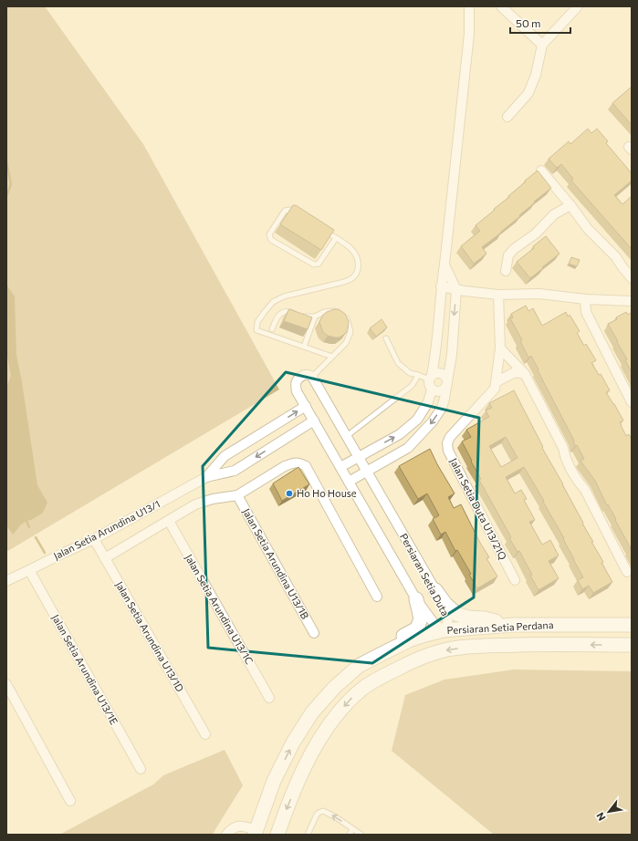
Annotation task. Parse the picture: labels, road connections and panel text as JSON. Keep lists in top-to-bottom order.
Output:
{
  "streets": {
    "main road": ["Persiaran Setia Perdana"],
    "street": [
      "Jalan Setia Duta U13/21Q",
      "Jalan Setia Arundina U13/1",
      "Jalan Setia Arundina U13/1B",
      "Persiaran Setia Duta",
      "Jalan Setia Arundina U13/1C",
      "Jalan Setia Arundina U13/1D",
      "Jalan Setia Arundina U13/1E"
    ]
  },
  "crossings": [
    ["Jalan Setia Arundina U13/1", "Jalan Setia Arundina U13/1D"],
    ["Jalan Setia Arundina U13/1", "Jalan Setia Arundina U13/1E"],
    ["Persiaran Setia Duta", "Persiaran Setia Perdana"]
  ],
  "places": ["Ho Ho House"],
  "scale_bar": "50 m",
  "north": "bottom left"
}
